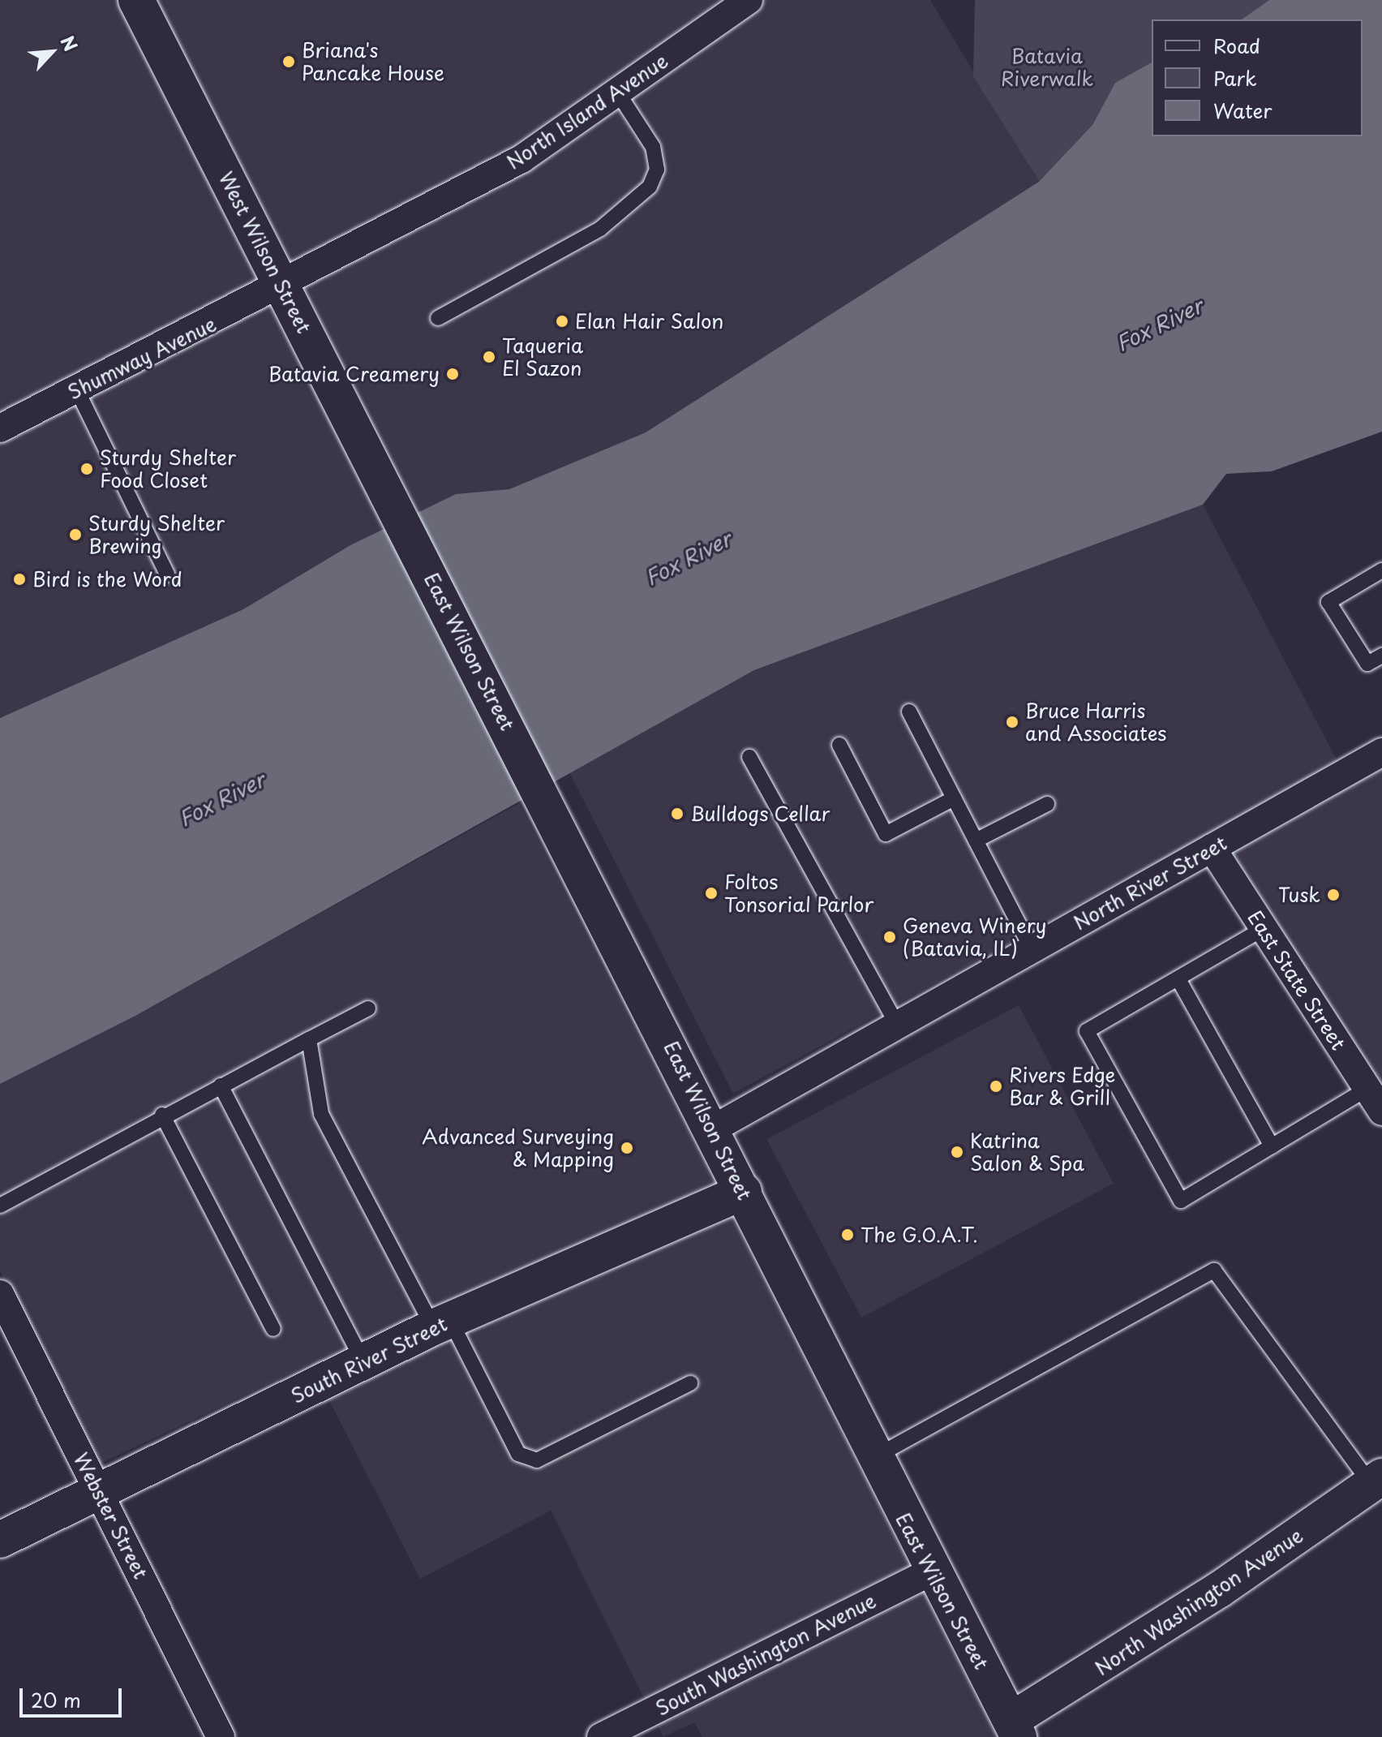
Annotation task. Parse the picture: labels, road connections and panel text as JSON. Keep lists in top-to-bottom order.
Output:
{
  "streets": {
    "main road": [
      "West Wilson Street",
      "East Wilson Street",
      "South River Street",
      "North Washington Avenue"
    ],
    "street": [
      "North Island Avenue",
      "Shumway Avenue",
      "North River Street",
      "East State Street",
      "Webster Street",
      "South Washington Avenue"
    ]
  },
  "crossings": [
    ["North Island Avenue", "West Wilson Street"],
    ["North Island Avenue", "Shumway Avenue"],
    ["West Wilson Street", "Shumway Avenue"],
    ["West Wilson Street", "East Wilson Street"],
    ["East Wilson Street", "North River Street"],
    ["East Wilson Street", "South River Street"],
    ["East Wilson Street", "North Washington Avenue"],
    ["East Wilson Street", "South Washington Avenue"],
    ["North River Street", "East State Street"],
    ["South River Street", "Webster Street"]
  ],
  "water": ["Fox River"],
  "parks": ["Batavia Riverwalk"],
  "places": [
    "Briana's Pancake House",
    "Elan Hair Salon",
    "Taqueria El Sazon",
    "Batavia Creamery",
    "Sturdy Shelter Food Closet",
    "Sturdy Shelter Brewing",
    "Bird is the Word",
    "Bruce Harris and Associates",
    "Bulldogs Cellar",
    "Foltos Tonsorial Parlor",
    "Tusk",
    "Geneva Winery (Batavia, IL)",
    "Rivers Edge Bar & Grill",
    "Advanced Surveying & Mapping",
    "Katrina Salon & Spa",
    "The G.O.A.T."
  ],
  "legend": ["Road", "Park", "Water"],
  "scale_bar": "20 m",
  "north": "top right"
}
